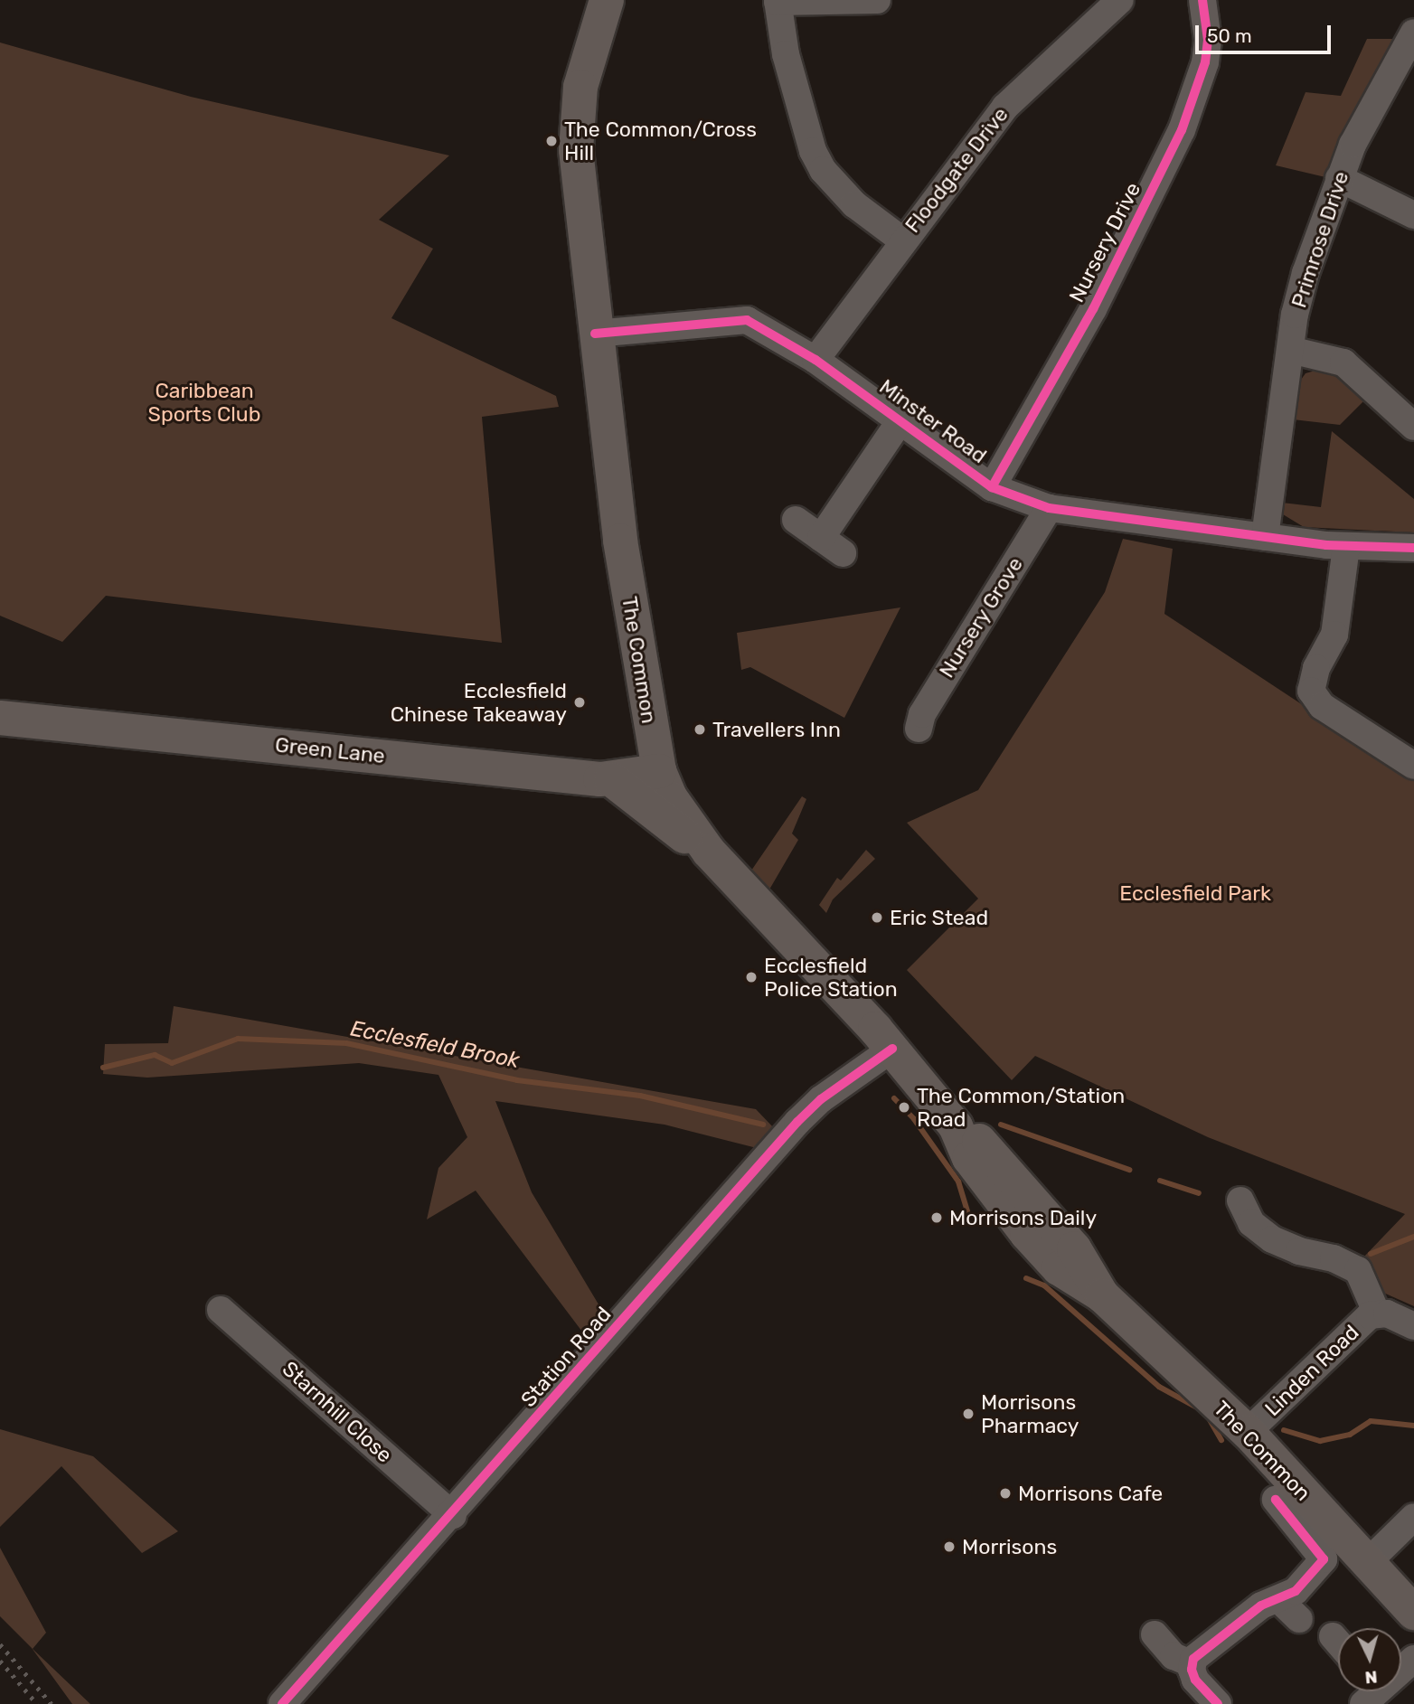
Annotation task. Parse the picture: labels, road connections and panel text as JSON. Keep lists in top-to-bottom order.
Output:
{
  "streets": {
    "main road": ["The Common", "Green Lane"],
    "street": [
      "Floodgate Drive",
      "Primrose Drive",
      "Nursery Drive",
      "Minster Road",
      "Nursery Grove",
      "Station Road",
      "Linden Road",
      "Starnhill Close"
    ]
  },
  "crossings": [
    ["Floodgate Drive", "Minster Road"],
    ["Primrose Drive", "Minster Road"],
    ["Nursery Drive", "Minster Road"],
    ["Minster Road", "Nursery Grove"],
    ["Minster Road", "The Common"],
    ["The Common", "Green Lane"],
    ["The Common", "Station Road"],
    ["The Common", "Linden Road"],
    ["Station Road", "Starnhill Close"]
  ],
  "water": ["Ecclesfield Brook"],
  "parks": ["Caribbean Sports Club", "Ecclesfield Park"],
  "places": [
    "The Common/Cross Hill",
    "Ecclesfield Chinese Takeaway",
    "Travellers Inn",
    "Eric Stead",
    "Ecclesfield Police Station",
    "The Common/Station Road",
    "Morrisons Daily",
    "Morrisons Pharmacy",
    "Morrisons Cafe",
    "Morrisons"
  ],
  "scale_bar": "50 m",
  "north": "bottom"
}
